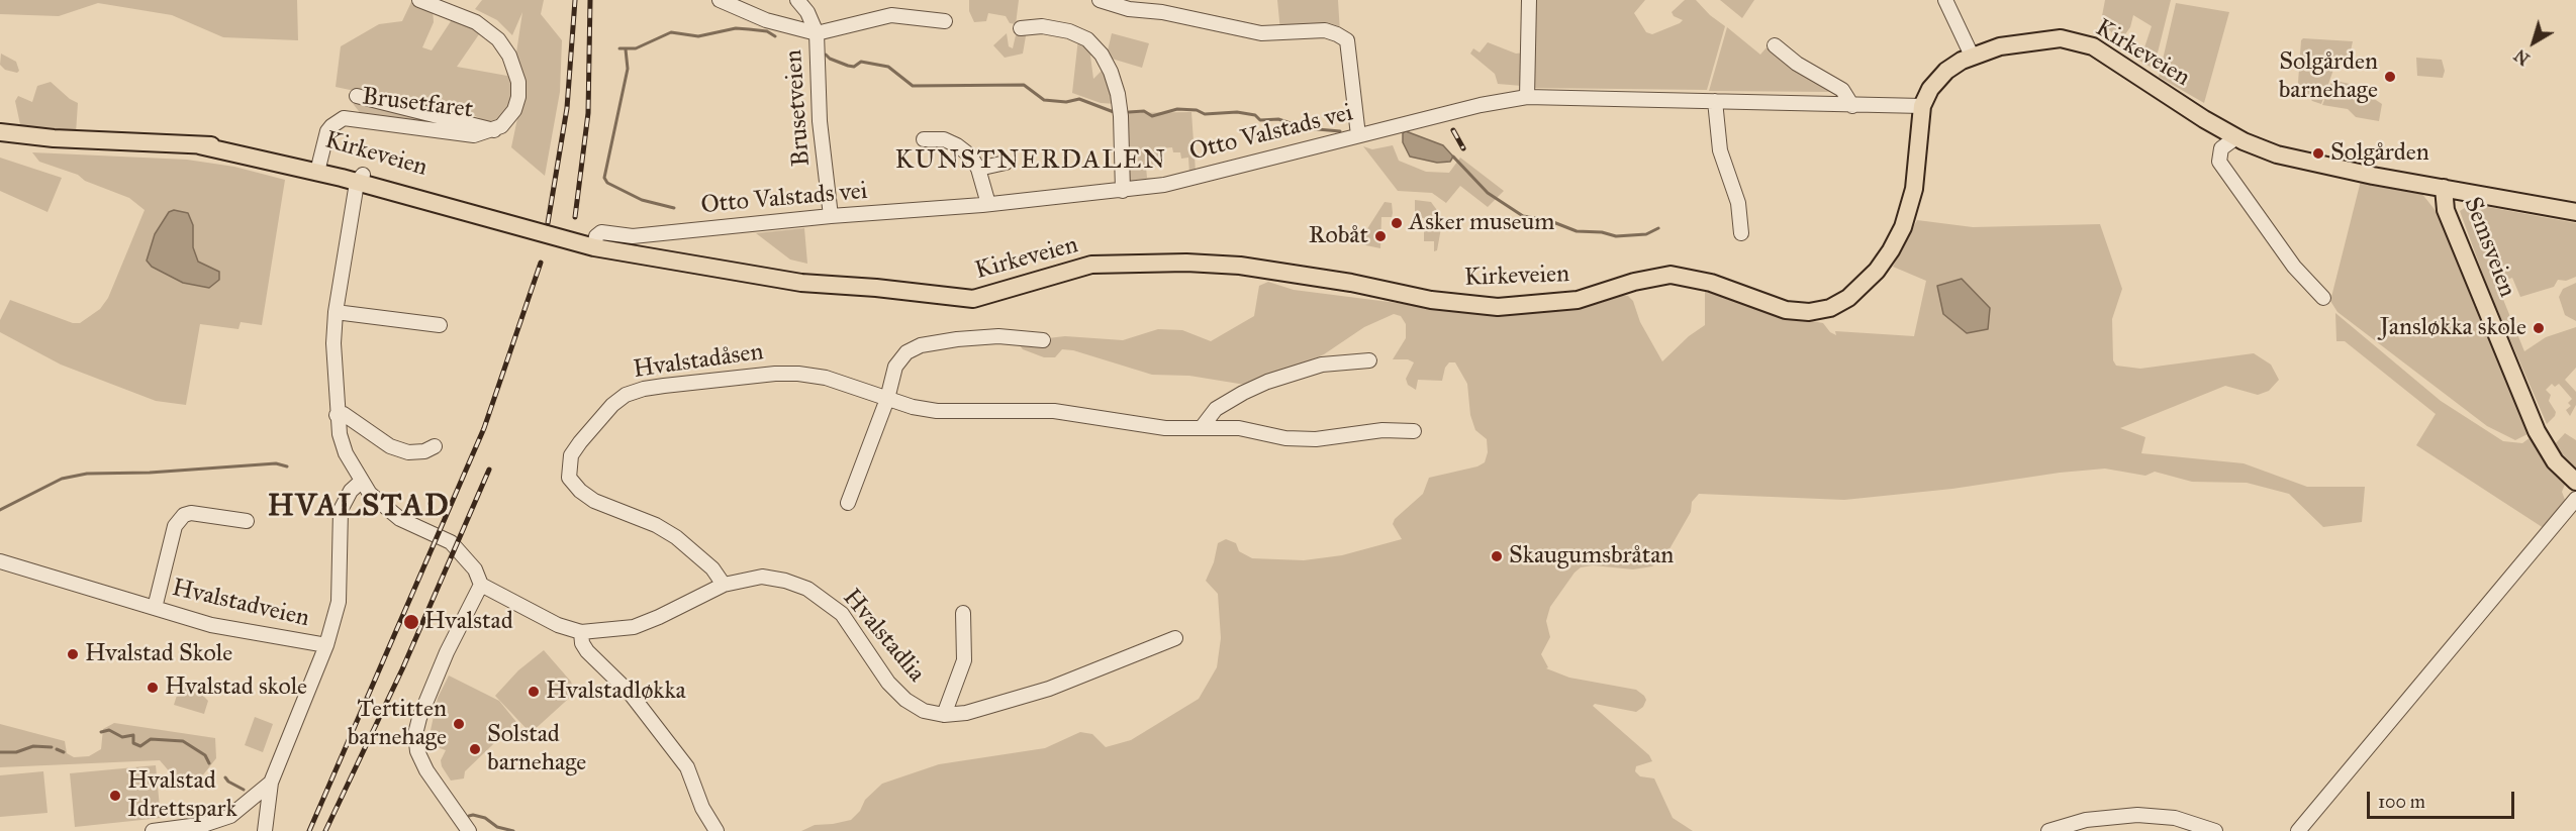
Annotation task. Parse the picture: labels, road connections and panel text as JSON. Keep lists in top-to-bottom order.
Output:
{
  "streets": {
    "main road": ["Kirkeveien", "Semsveien"],
    "street": [
      "Brusetfaret",
      "Brusetveien",
      "Otto Valstads vei",
      "Hvalstadåsen",
      "Hvalstadveien",
      "Hvalstadlia"
    ]
  },
  "crossings": [
    ["Kirkeveien", "Brusetfaret"],
    ["Kirkeveien", "Otto Valstads vei"],
    ["Kirkeveien", "Semsveien"],
    ["Brusetveien", "Otto Valstads vei"],
    ["Hvalstadåsen", "Hvalstadlia"]
  ],
  "districts": ["KUNSTNERDALEN", "HVALSTAD"],
  "places": [
    "Solgården barnehage",
    "Solgården",
    "Asker museum",
    "Robåt",
    "Jansløkka skole",
    "Skaugumsbråtan",
    "Hvalstad",
    "Hvalstad Skole",
    "Hvalstad skole",
    "Hvalstadløkka",
    "Tertitten barnehage",
    "Solstad barnehage",
    "Hvalstad Idrettspark"
  ],
  "scale_bar": "100 m",
  "north": "bottom left"
}
